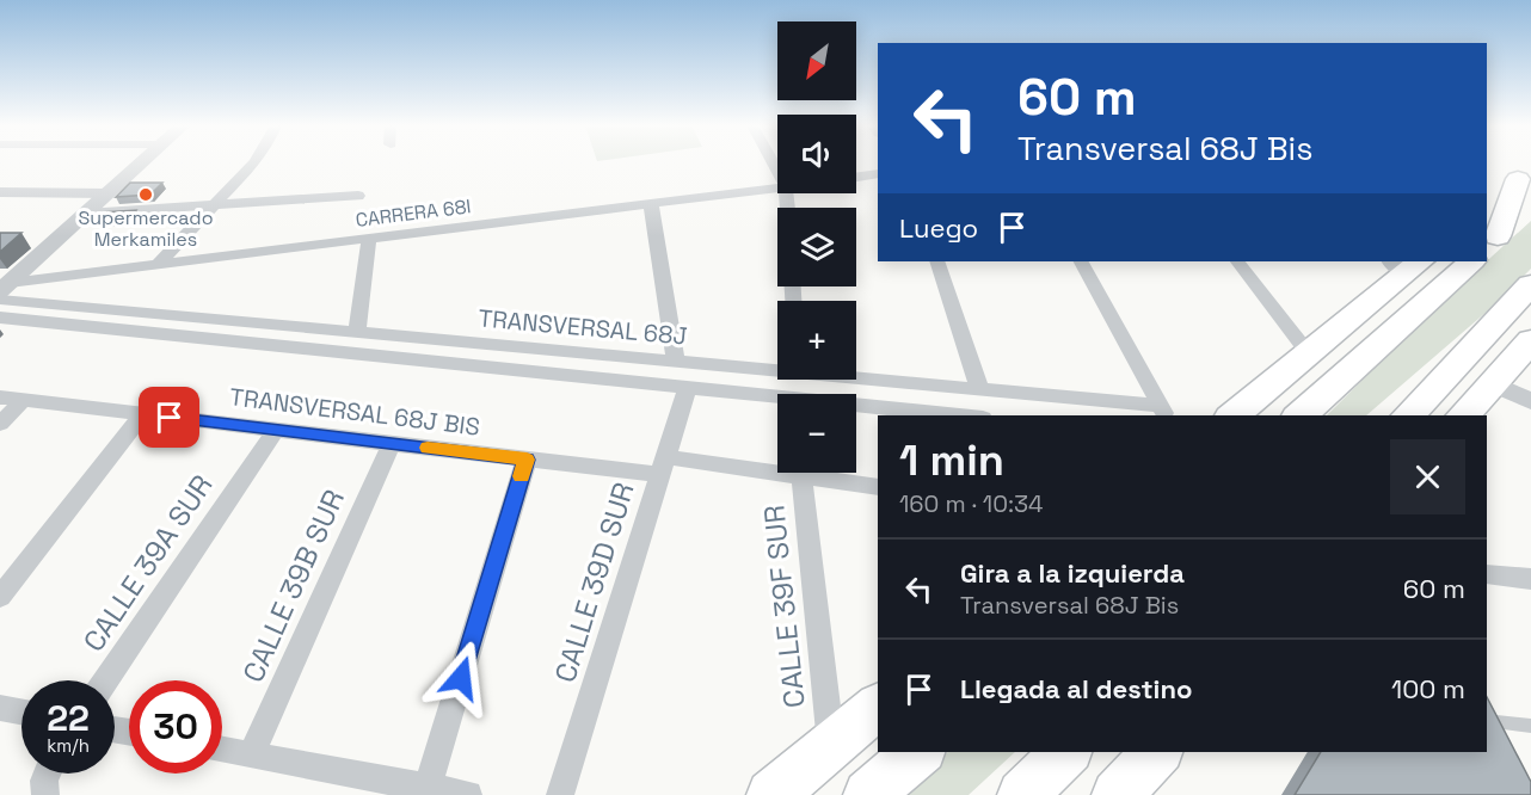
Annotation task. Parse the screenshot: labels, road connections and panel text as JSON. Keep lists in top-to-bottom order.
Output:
{
  "streets": {
    "street": [
      "CARRERA 68I",
      "TRANSVERSAL 68J",
      "TRANSVERSAL 68J BIS",
      "CALLE 39A SUR",
      "CALLE 39D SUR",
      "CALLE 39B SUR",
      "CALLE 39F SUR"
    ]
  },
  "crossings": [
    ["CARRERA 68I", "TRANSVERSAL 68J"],
    ["TRANSVERSAL 68J", "CALLE 39D SUR"],
    ["TRANSVERSAL 68J BIS", "CALLE 39A SUR"],
    ["TRANSVERSAL 68J BIS", "CALLE 39D SUR"],
    ["TRANSVERSAL 68J BIS", "CALLE 39B SUR"]
  ],
  "places": ["Supermercado Merkamiles"],
  "north": "bottom left",
  "page": {
    "map_buttons": ["+", "−"],
    "turn": ["60 m", "Transversal 68J Bis"],
    "then": "Luego",
    "heading": ["1 min", "160 m · 10:34"],
    "list": [
      {
        "name": "Gira a la izquierda",
        "note": "Transversal 68J Bis",
        "value": "60 m"
      },
      {
        "name": "Llegada al destino",
        "value": "100 m"
      }
    ],
    "speed": "22 km/h",
    "limit": "30"
  }
}
